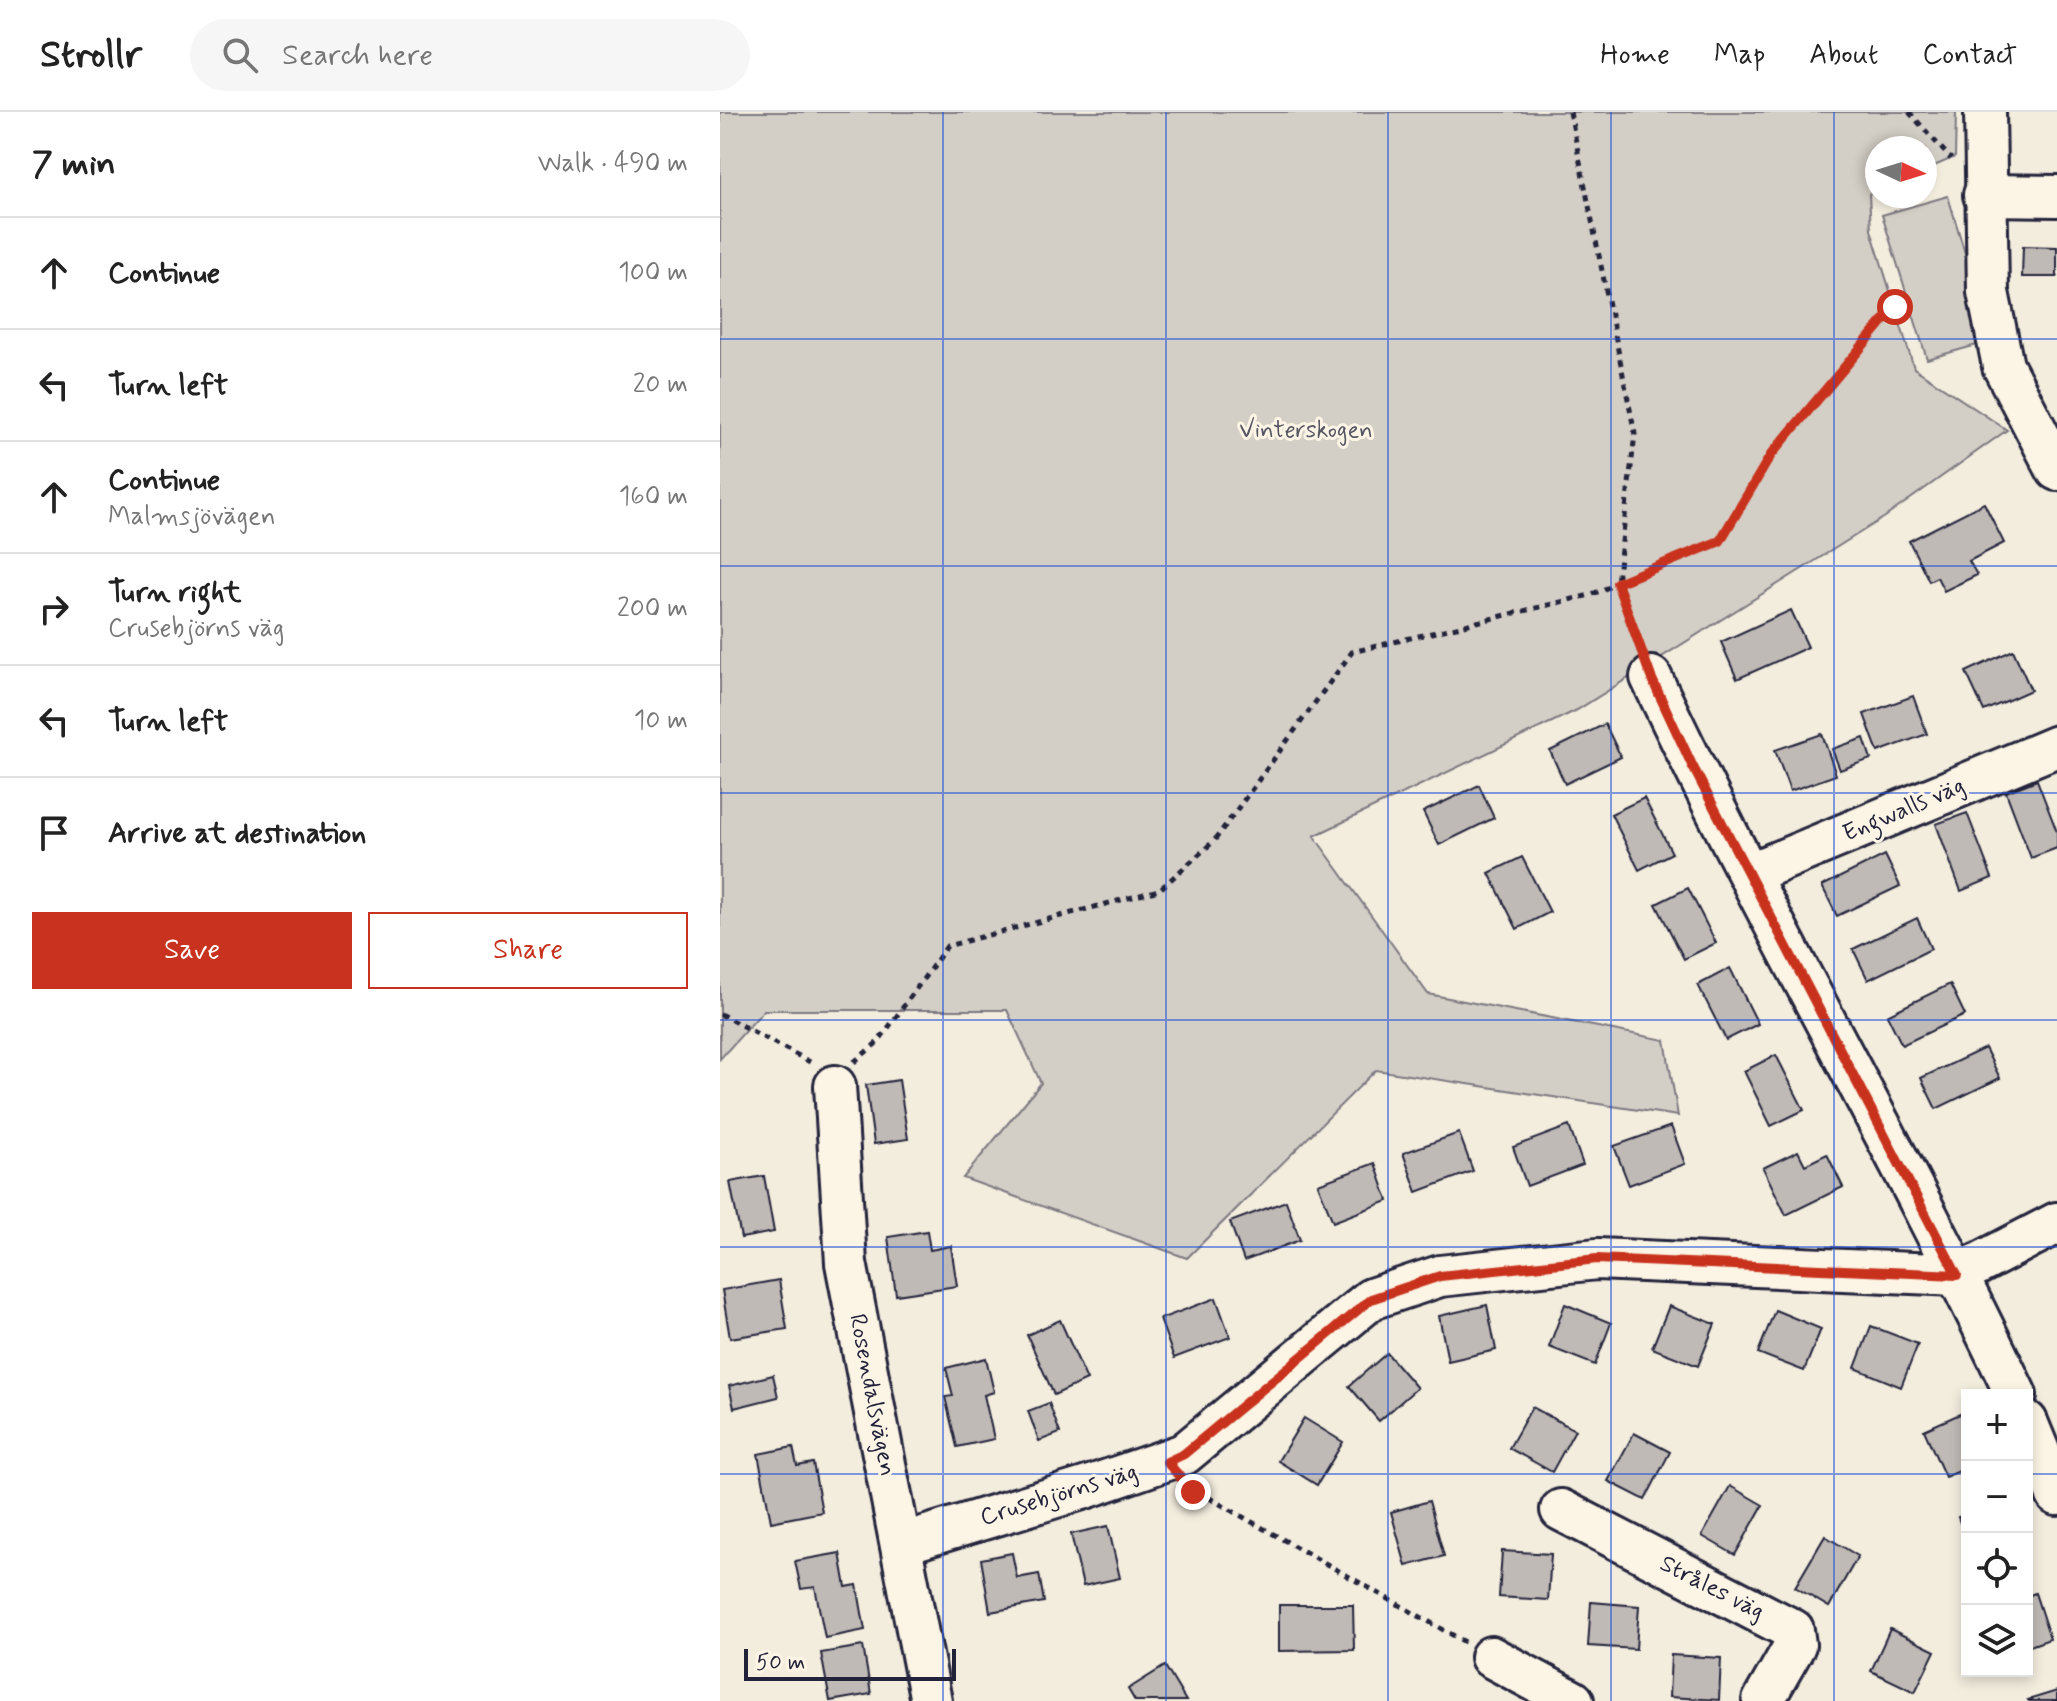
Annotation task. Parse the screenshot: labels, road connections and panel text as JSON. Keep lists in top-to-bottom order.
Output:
{
  "streets": {
    "street": [
      "Engwalls väg",
      "Rosendalsvägen",
      "Crusebjörns väg",
      "Stråles väg"
    ]
  },
  "crossings": [
    ["Rosendalsvägen", "Crusebjörns väg"]
  ],
  "parks": ["Vinterskogen"],
  "scale_bar": "50 m",
  "north": "right",
  "page": {
    "header": "Strollr",
    "search": "Search here",
    "nav": [
      "Home",
      "Map",
      "About",
      "Contact"
    ],
    "heading": ["7 min", "Walk · 490 m"],
    "list": [
      ["Continue", "100 m"],
      ["Turn left", "20 m"],
      ["Continue", "Malmsjövägen", "160 m"],
      ["Turn right", "Crusebjörns väg", "200 m"],
      ["Turn left", "10 m"],
      "Arrive at destination"
    ],
    "buttons": ["Save", "Share"],
    "map_buttons": ["+", "−"],
    "scale": "50 m"
  }
}
